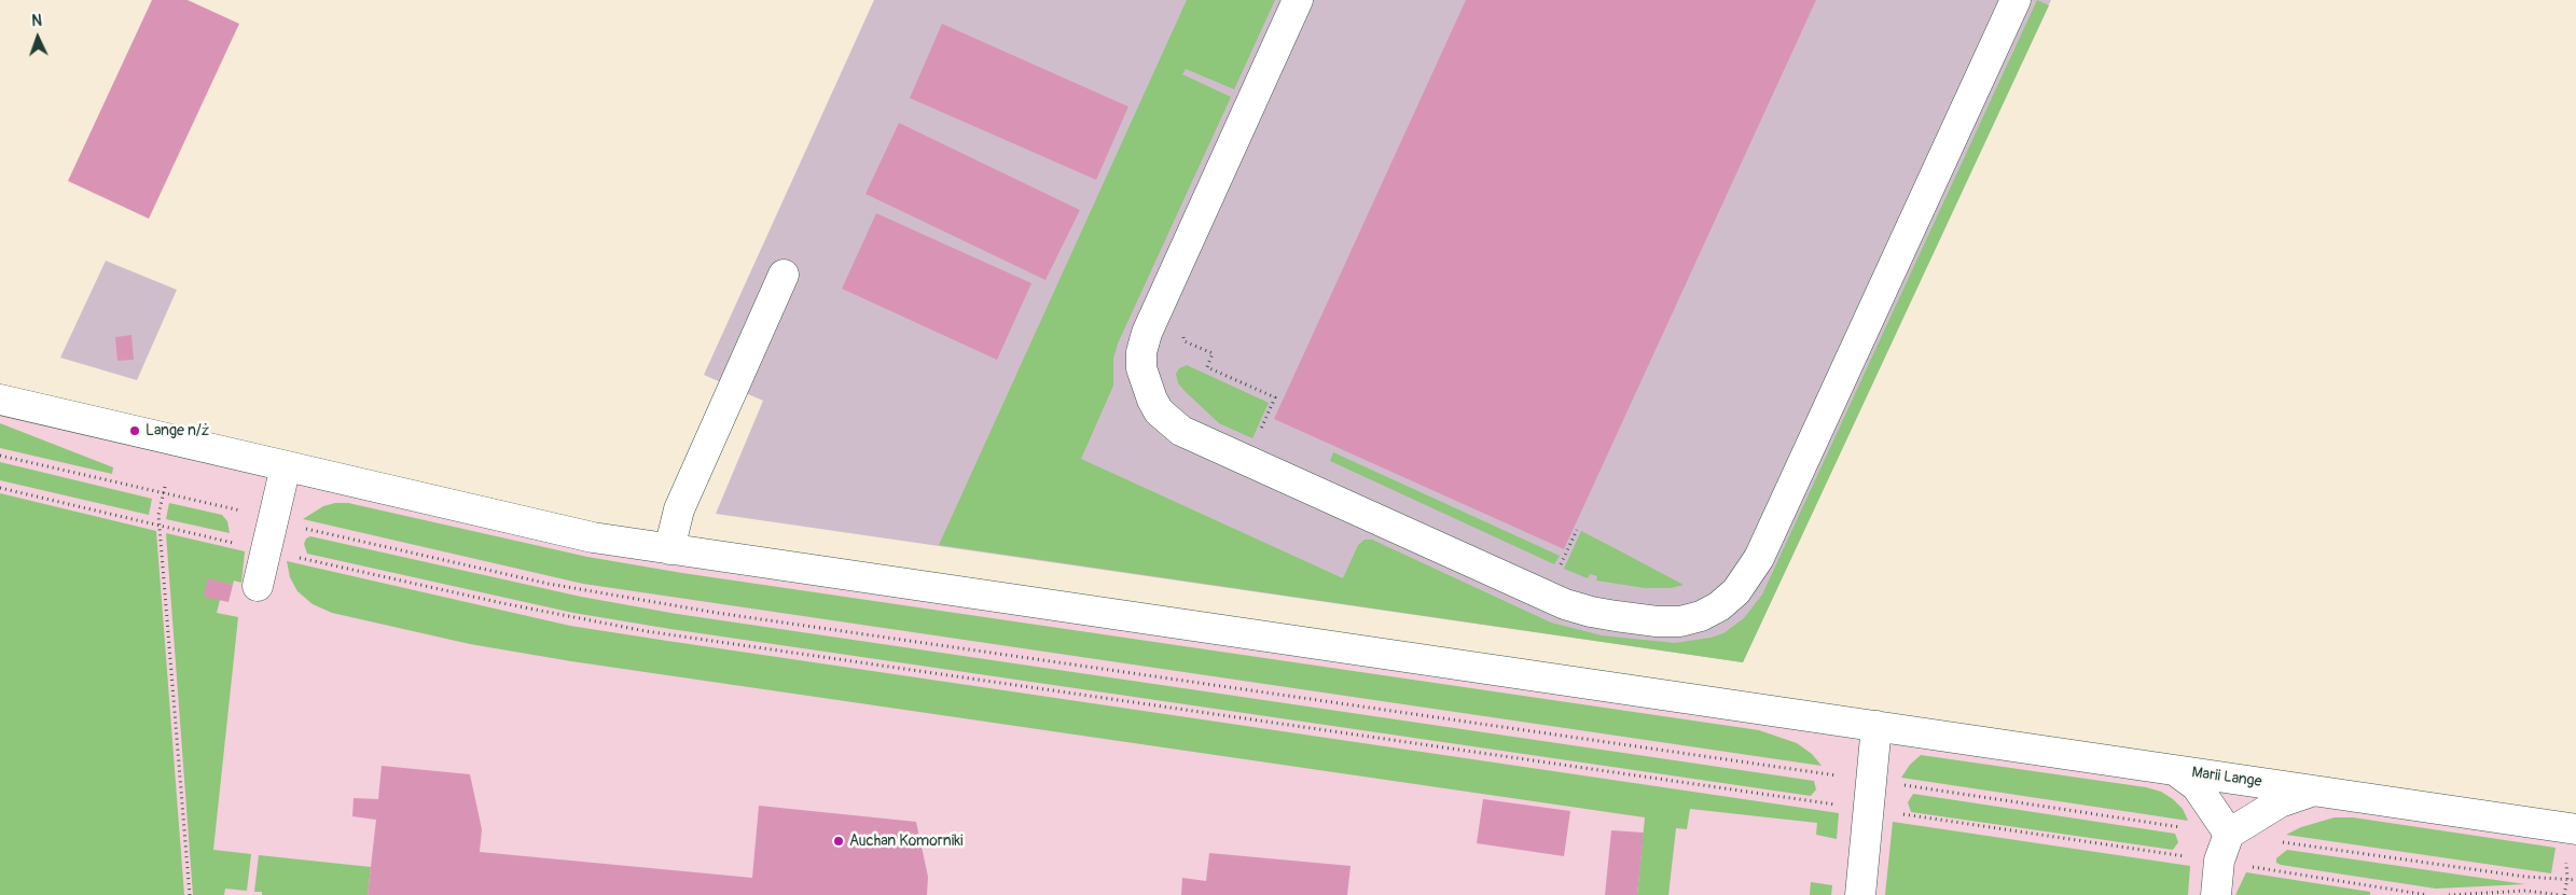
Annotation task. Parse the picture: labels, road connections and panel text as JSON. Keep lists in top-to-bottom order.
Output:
{
  "streets": {
    "street": ["Marii Lange"]
  },
  "places": ["Lange n/ż", "Auchan Komorniki"],
  "north": "top"
}
